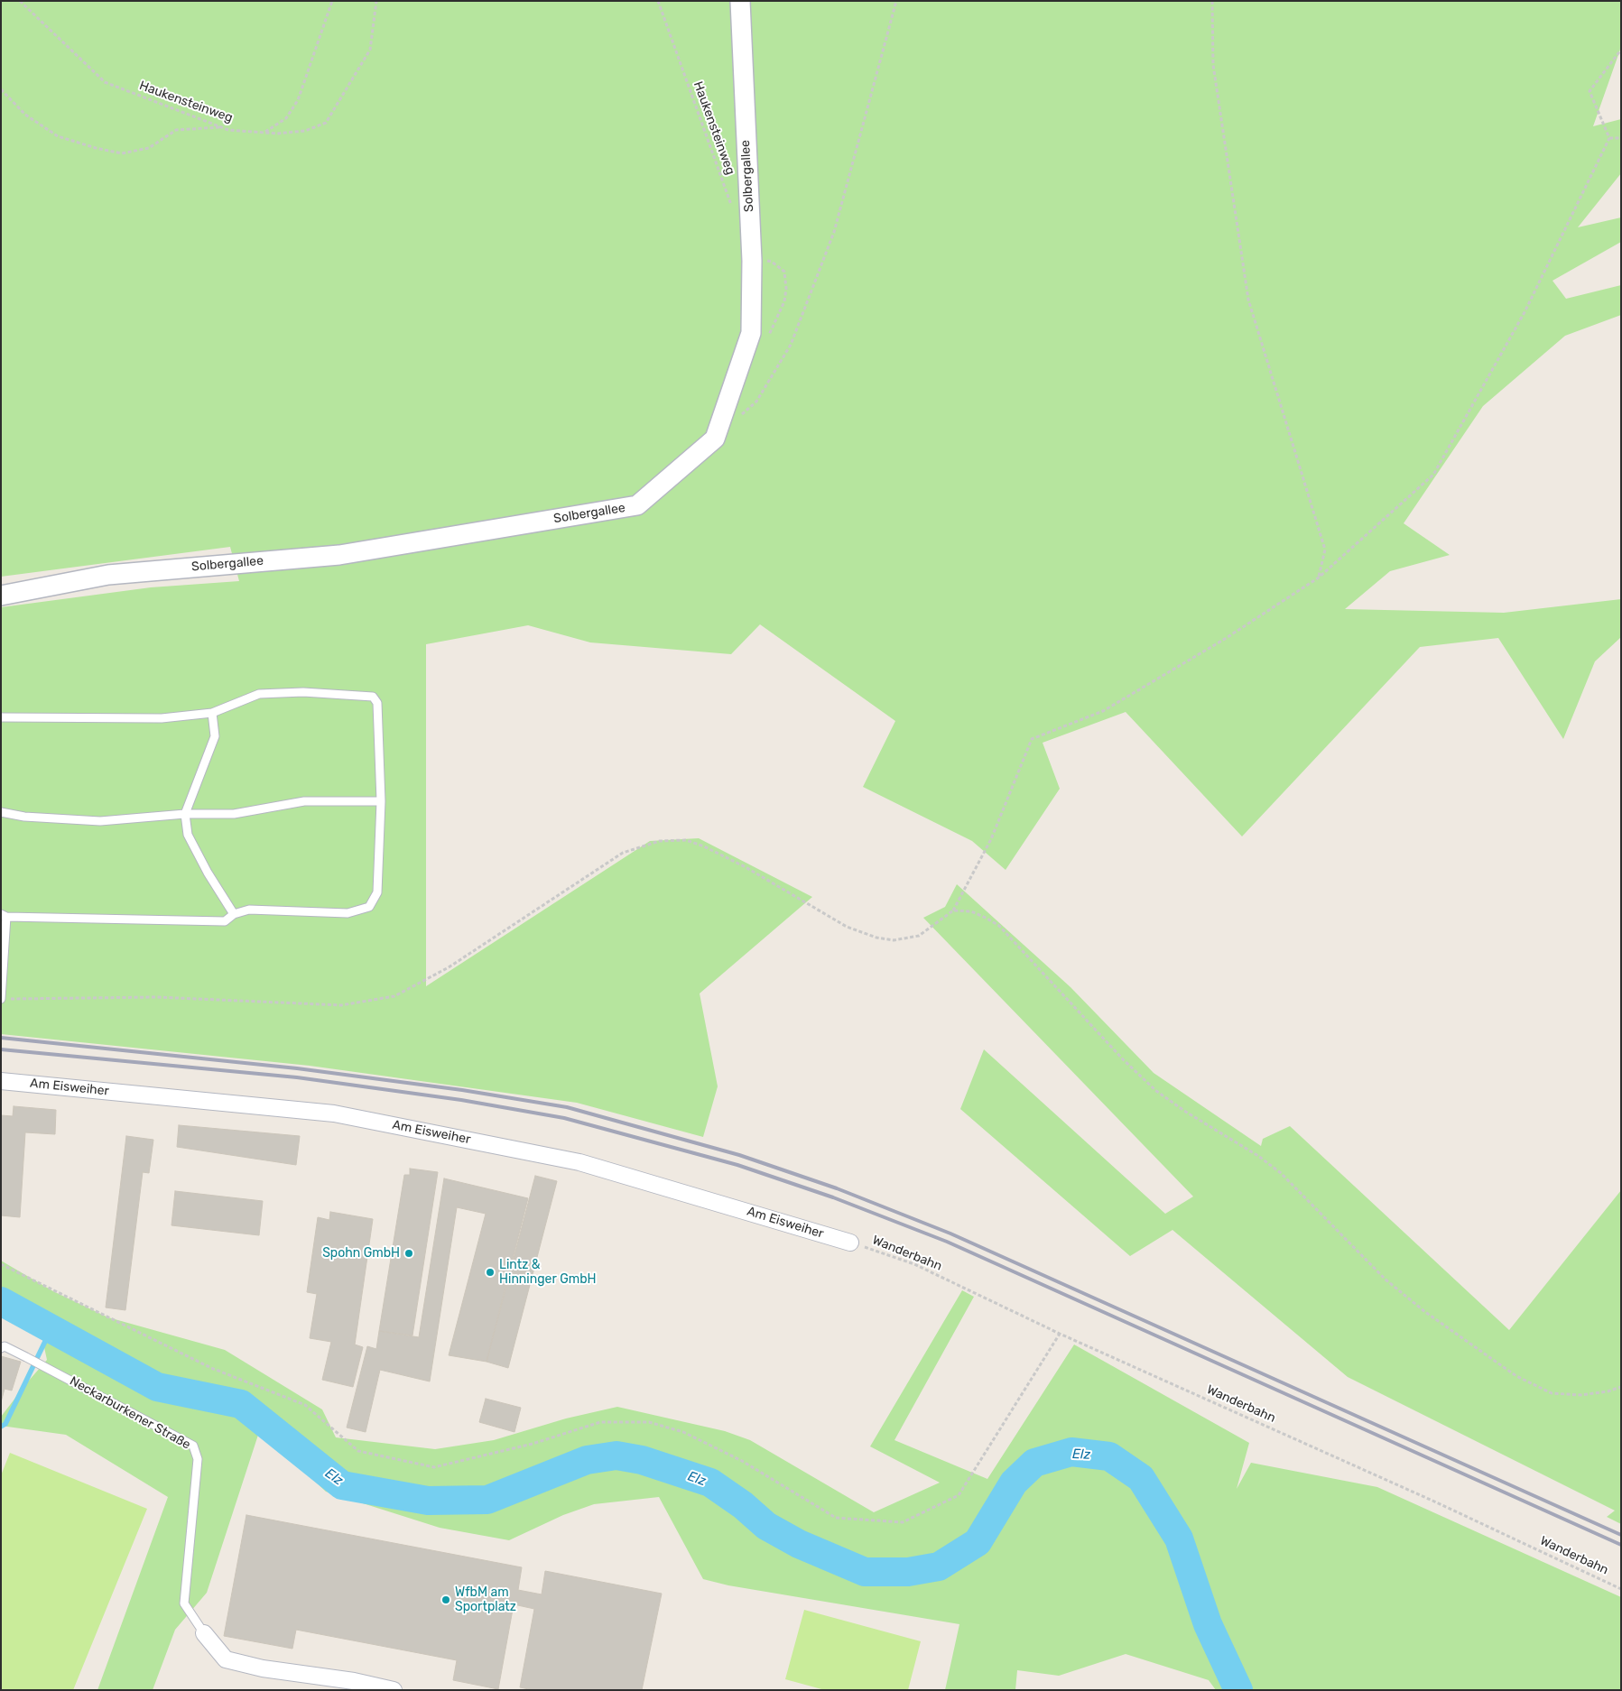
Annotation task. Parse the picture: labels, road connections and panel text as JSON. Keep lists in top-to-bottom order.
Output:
{
  "streets": {
    "street": ["Solbergallee", "Am Eisweiher", "Neckarburkener Straße"],
    "path": ["Haukensteinweg", "Wanderbahn"]
  },
  "crossings": [
    ["Am Eisweiher", "Wanderbahn"]
  ],
  "water": ["Elz"],
  "places": ["Spohn GmbH", "Lintz & Hinninger GmbH", "WfbM am Sportplatz"]
}
